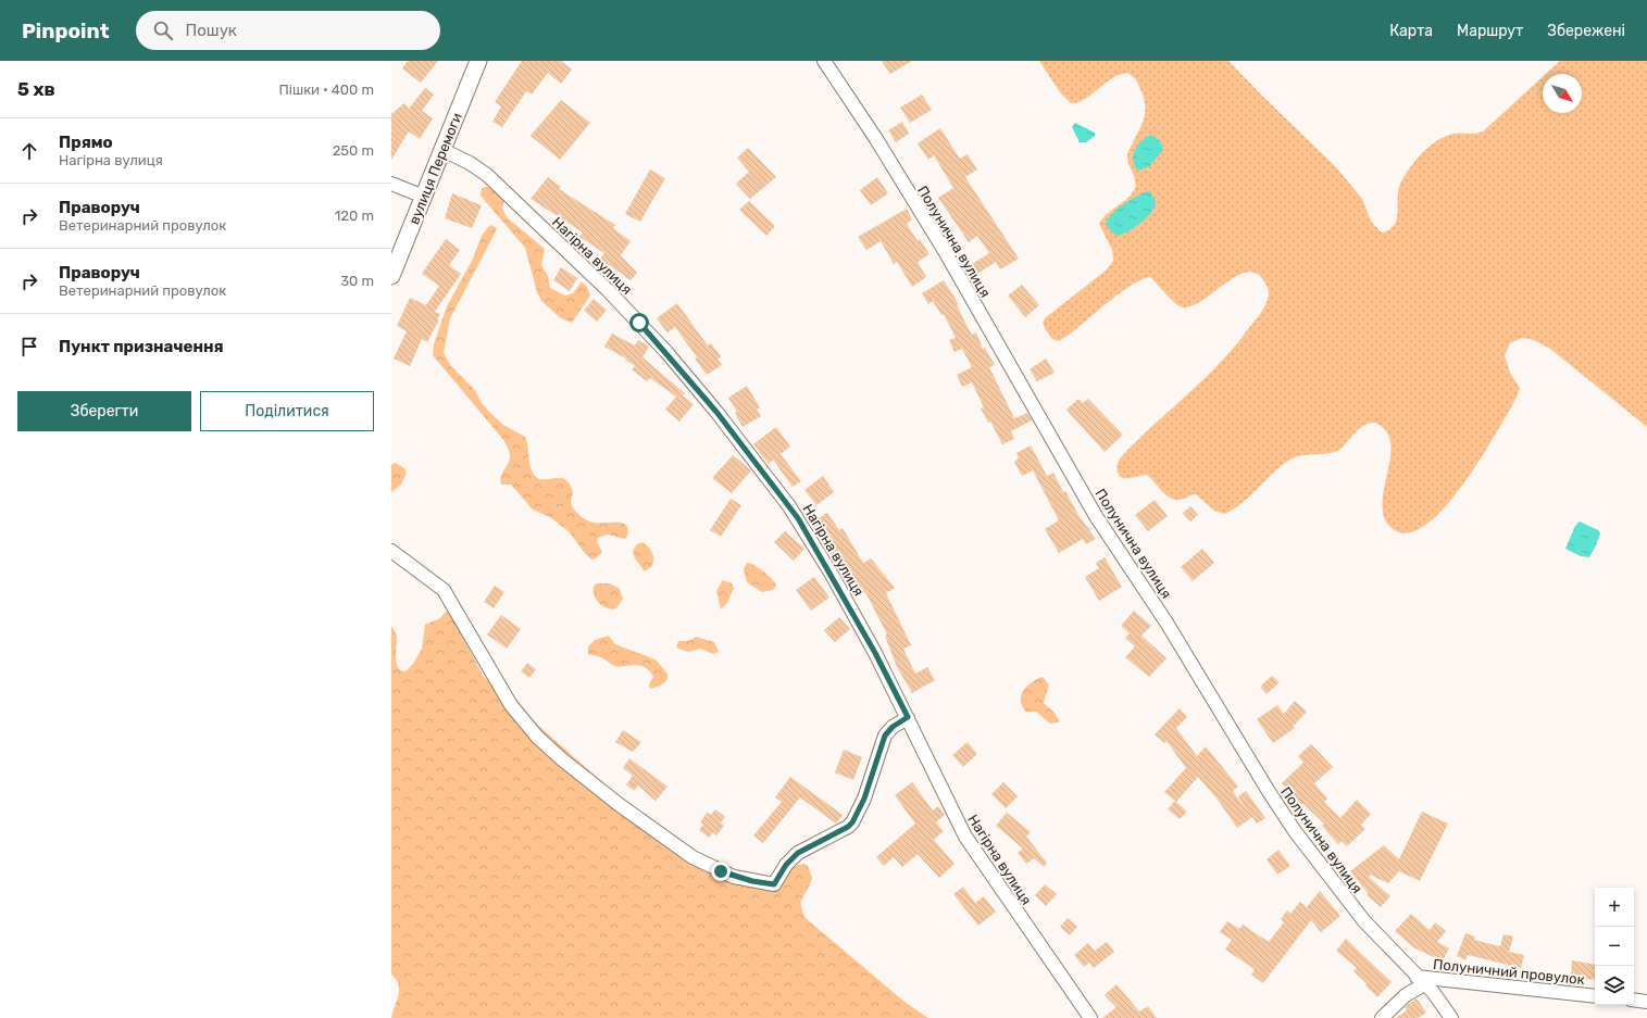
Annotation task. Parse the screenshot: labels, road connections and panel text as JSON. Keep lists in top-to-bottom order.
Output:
{
  "streets": {
    "street": [
      "вулиця Перемоги",
      "Полунична вулиця",
      "Нагірна вулиця",
      "Полуничний провулок"
    ]
  },
  "crossings": [
    ["вулиця Перемоги", "Нагірна вулиця"],
    ["Полунична вулиця", "Полуничний провулок"]
  ],
  "north": "bottom right",
  "page": {
    "header": "Pinpoint",
    "search": "Пошук",
    "nav": ["Карта", "Маршрут", "Збережені"],
    "heading": ["5 хв", "Пішки · 400 m"],
    "list": [
      ["Прямо", "Нагірна вулиця", "250 m"],
      ["Праворуч", "Ветеринарний провулок", "120 m"],
      ["Праворуч", "Ветеринарний провулок", "30 m"],
      "Пункт призначення"
    ],
    "buttons": ["Зберегти", "Поділитися"],
    "map_buttons": ["+", "−"]
  }
}
